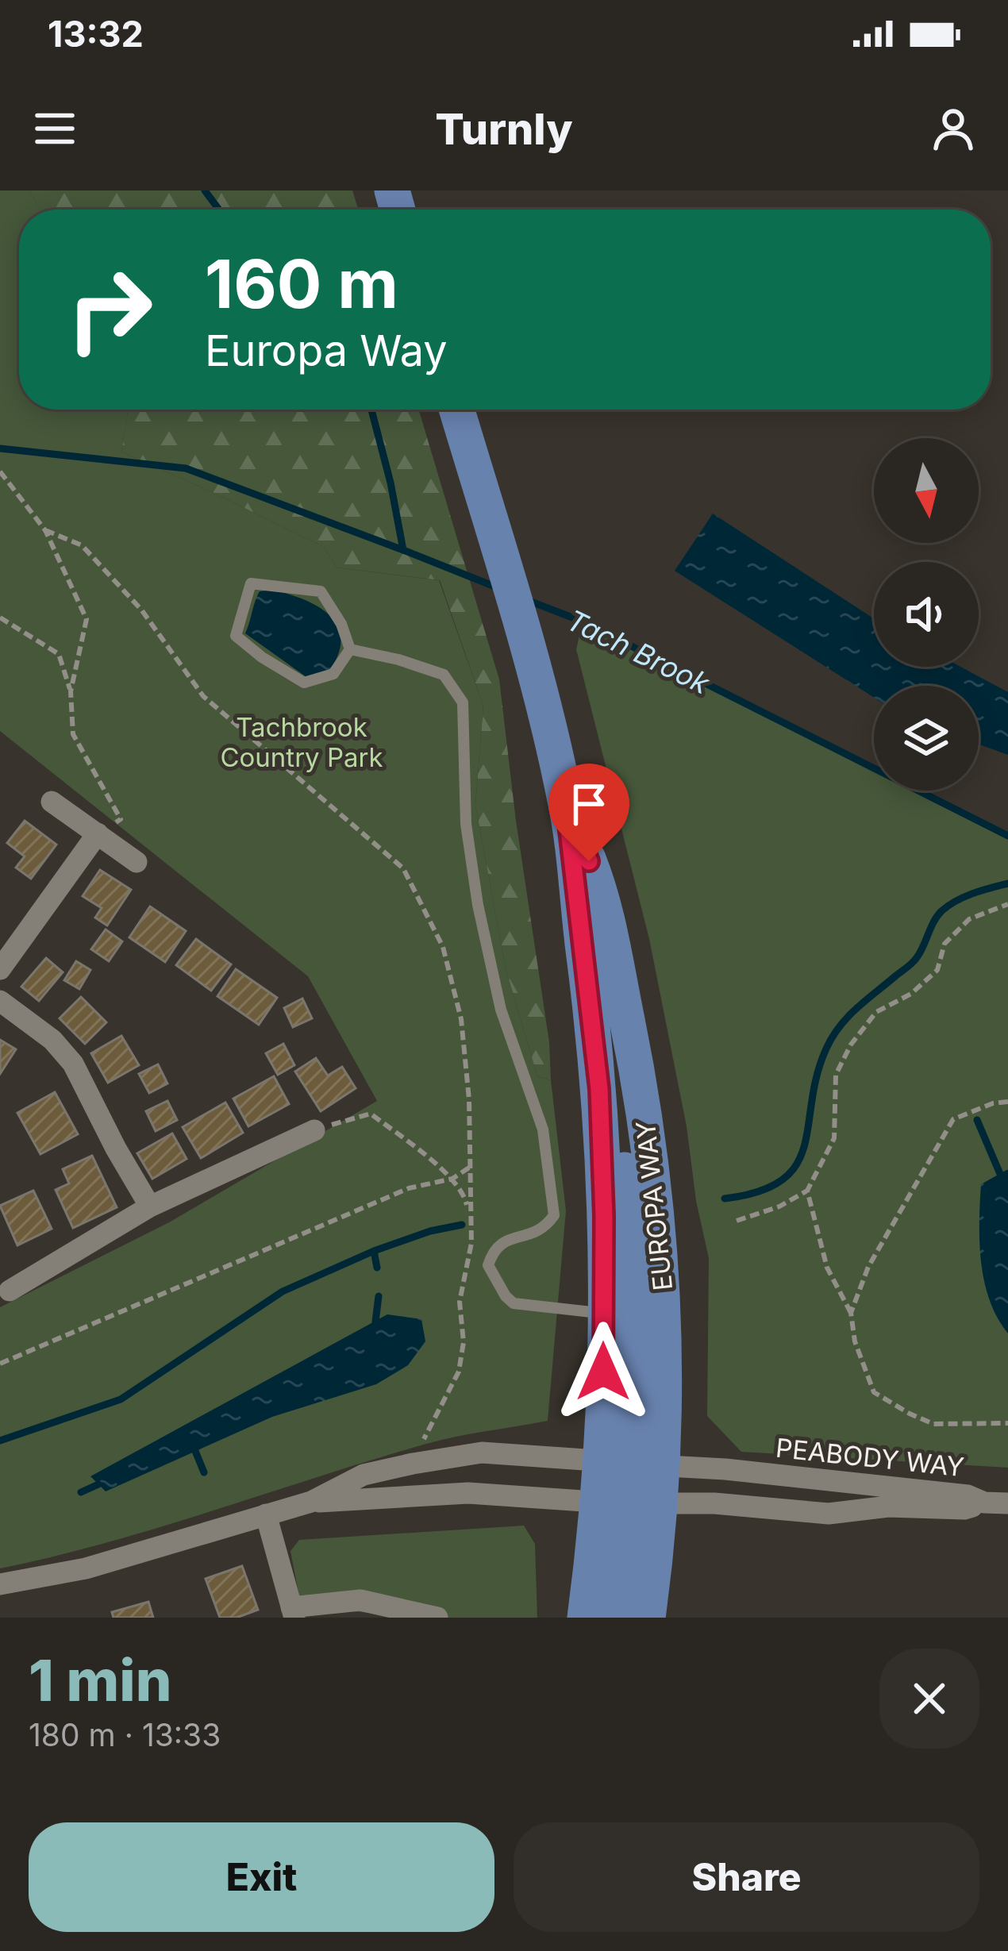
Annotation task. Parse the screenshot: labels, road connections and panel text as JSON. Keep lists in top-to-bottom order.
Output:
{
  "streets": {
    "highway": ["EUROPA WAY"],
    "street": ["PEABODY WAY"]
  },
  "crossings": [
    ["EUROPA WAY", "PEABODY WAY"]
  ],
  "water": ["Tach Brook"],
  "parks": ["Tachbrook Country Park"],
  "north": "bottom",
  "page": {
    "status": "13:32",
    "header": "Turnly",
    "turn": ["160 m", "Europa Way"],
    "heading": ["1 min", "180 m · 13:33"],
    "buttons": ["Exit", "Share"]
  }
}
